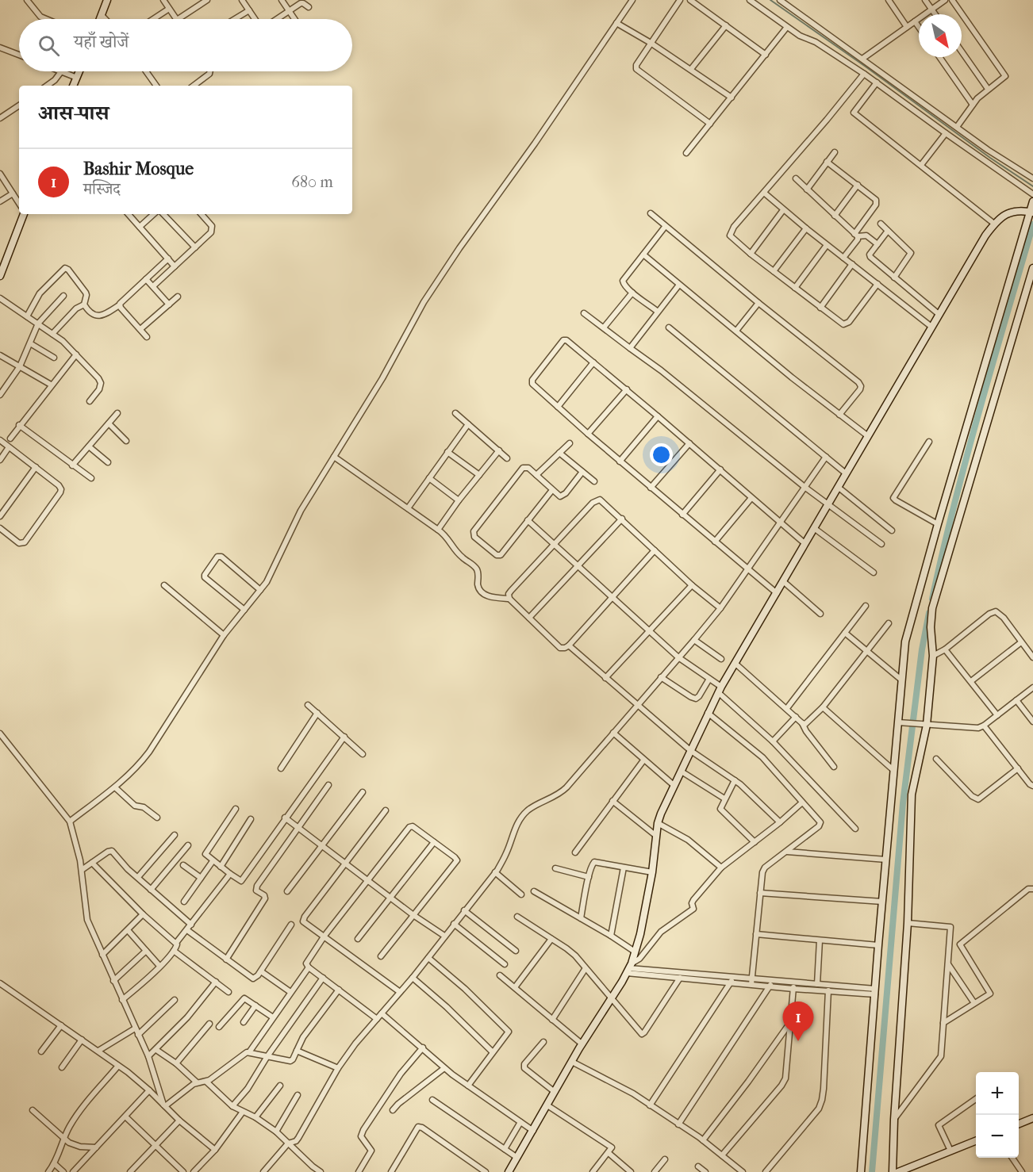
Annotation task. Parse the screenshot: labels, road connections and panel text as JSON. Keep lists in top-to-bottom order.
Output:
{
  "north": "bottom right",
  "page": {
    "search": "यहाँ खोजें",
    "heading": "आस-पास",
    "list": [
      {
        "mark": "1",
        "name": "Bashir Mosque",
        "note": "मस्जिद",
        "value": "680 m"
      }
    ],
    "pins": "1",
    "map_buttons": ["+", "−"]
  }
}
